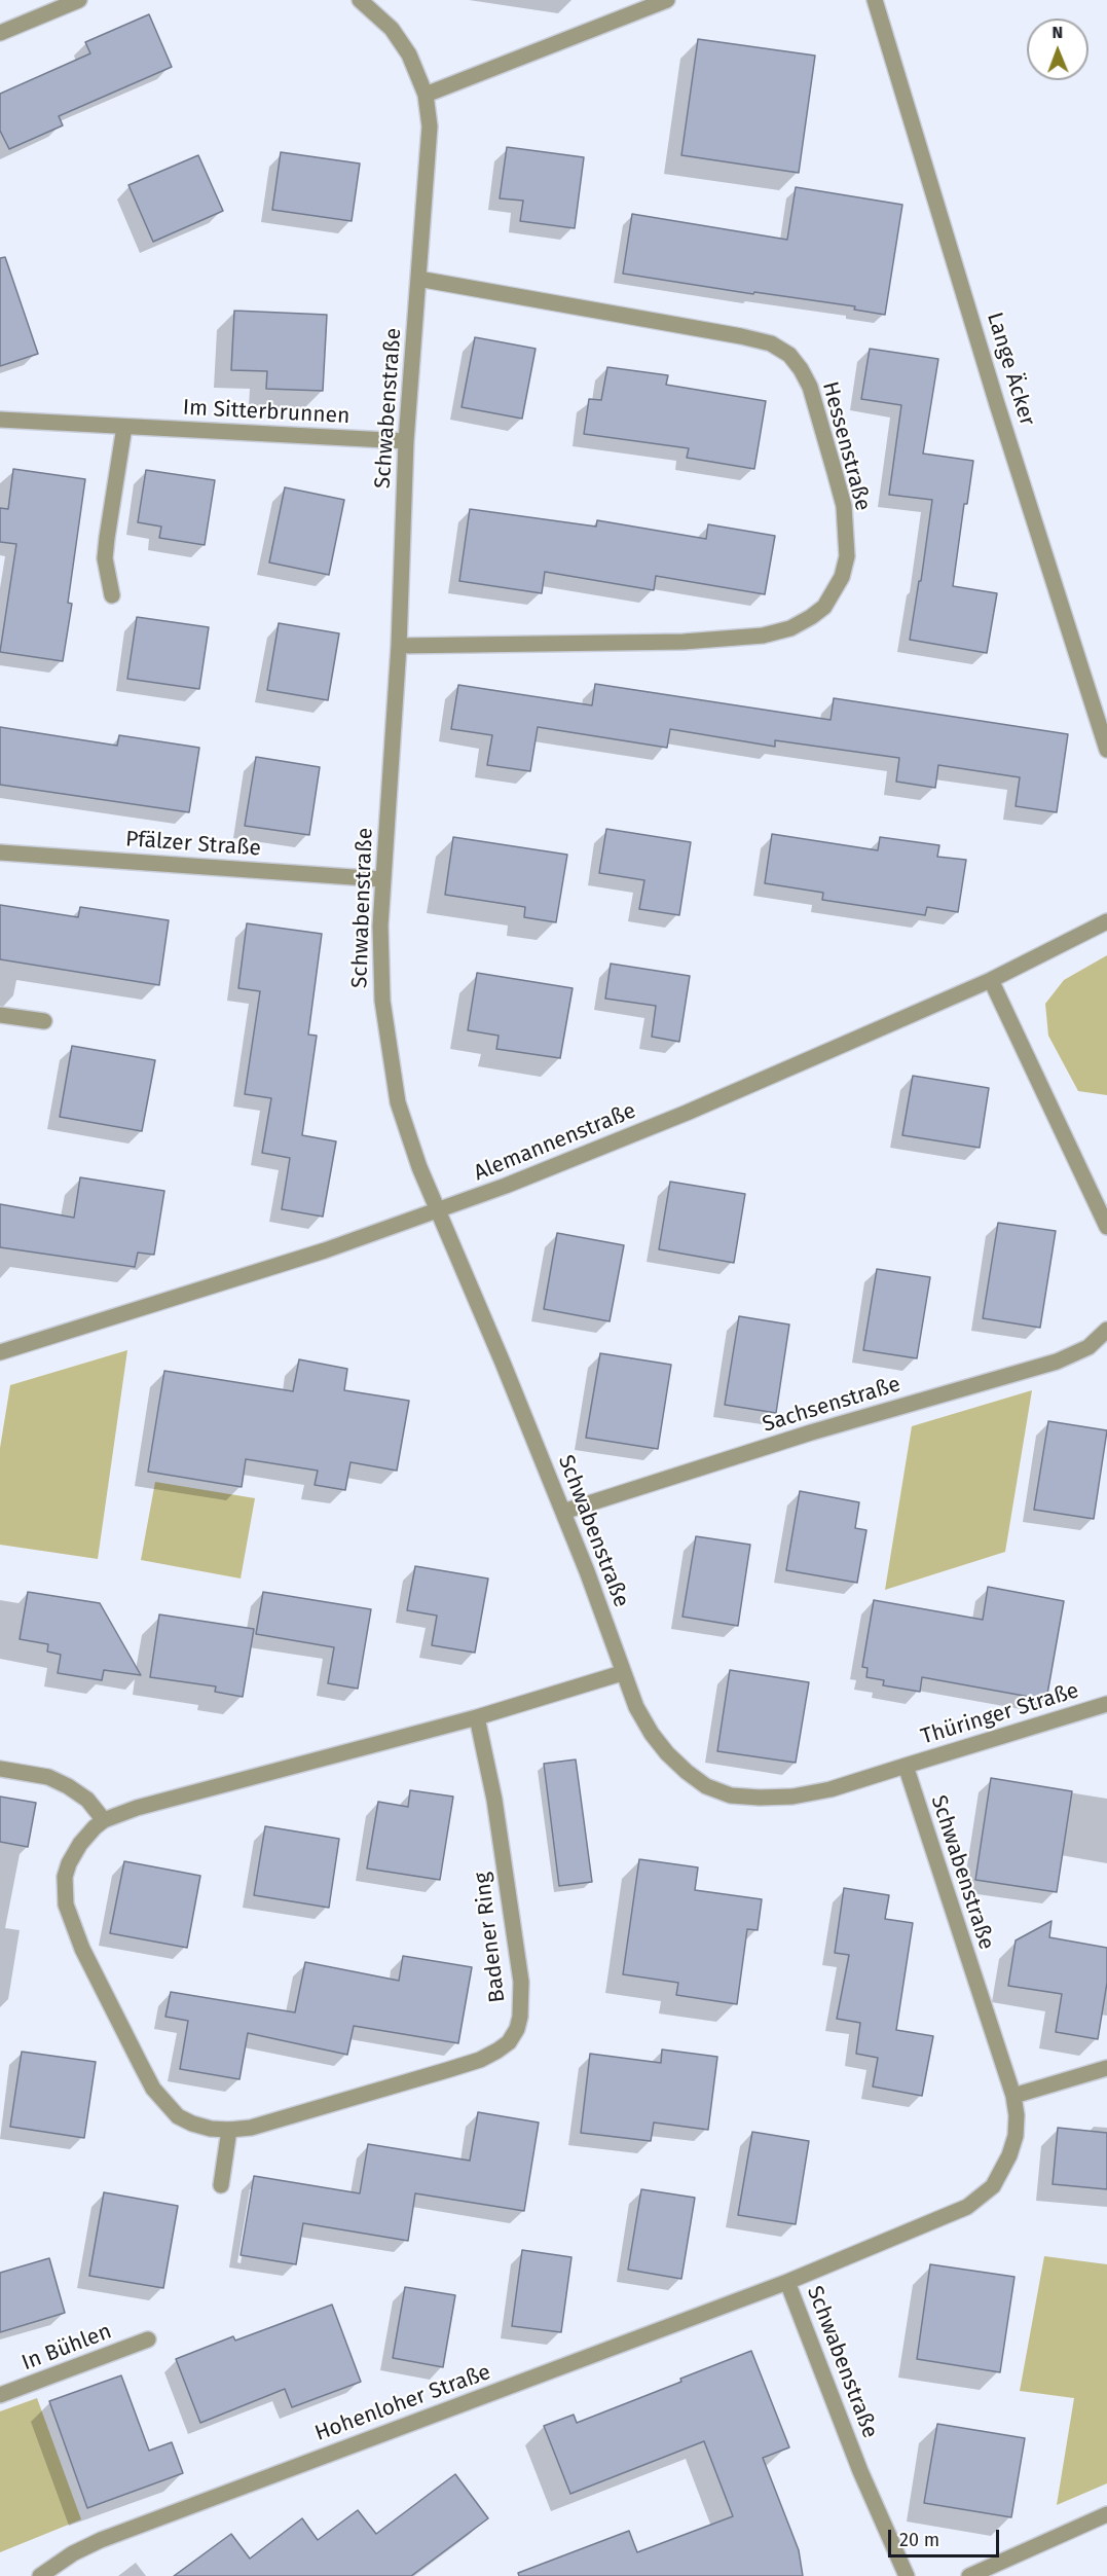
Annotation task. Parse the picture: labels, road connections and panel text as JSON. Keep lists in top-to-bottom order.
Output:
{
  "streets": {
    "street": [
      "Lange Äcker",
      "Schwabenstraße",
      "Im Sitterbrunnen",
      "Hessenstraße",
      "Pfälzer Straße",
      "Alemannenstraße",
      "Sachsenstraße",
      "Thüringer Straße",
      "Badener Ring",
      "In Bühlen",
      "Hohenloher Straße"
    ]
  },
  "crossings": [
    ["Schwabenstraße", "Im Sitterbrunnen"],
    ["Schwabenstraße", "Hessenstraße"],
    ["Schwabenstraße", "Pfälzer Straße"],
    ["Schwabenstraße", "Alemannenstraße"],
    ["Schwabenstraße", "Sachsenstraße"],
    ["Schwabenstraße", "Thüringer Straße"],
    ["Schwabenstraße", "Badener Ring"],
    ["Schwabenstraße", "Hohenloher Straße"]
  ],
  "scale_bar": "20 m",
  "north": "top"
}
